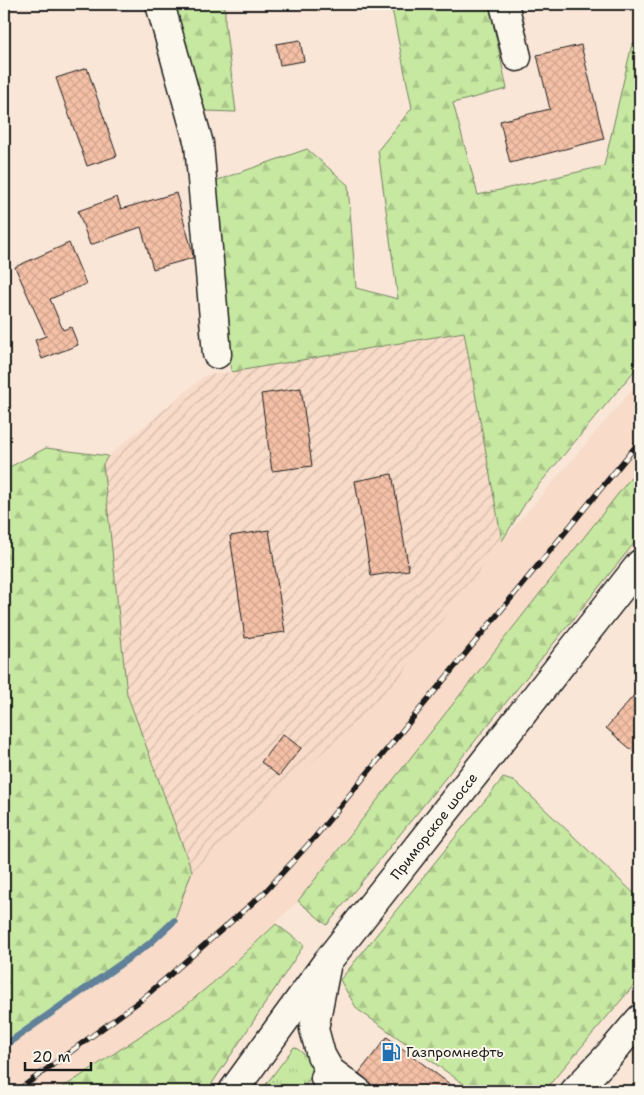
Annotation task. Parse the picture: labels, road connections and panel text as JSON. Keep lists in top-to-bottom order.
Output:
{
  "streets": {
    "main road": ["Приморское шоссе"]
  },
  "places": {
    "fuel station": ["Газпромнефть"]
  },
  "scale_bar": "20 m"
}
